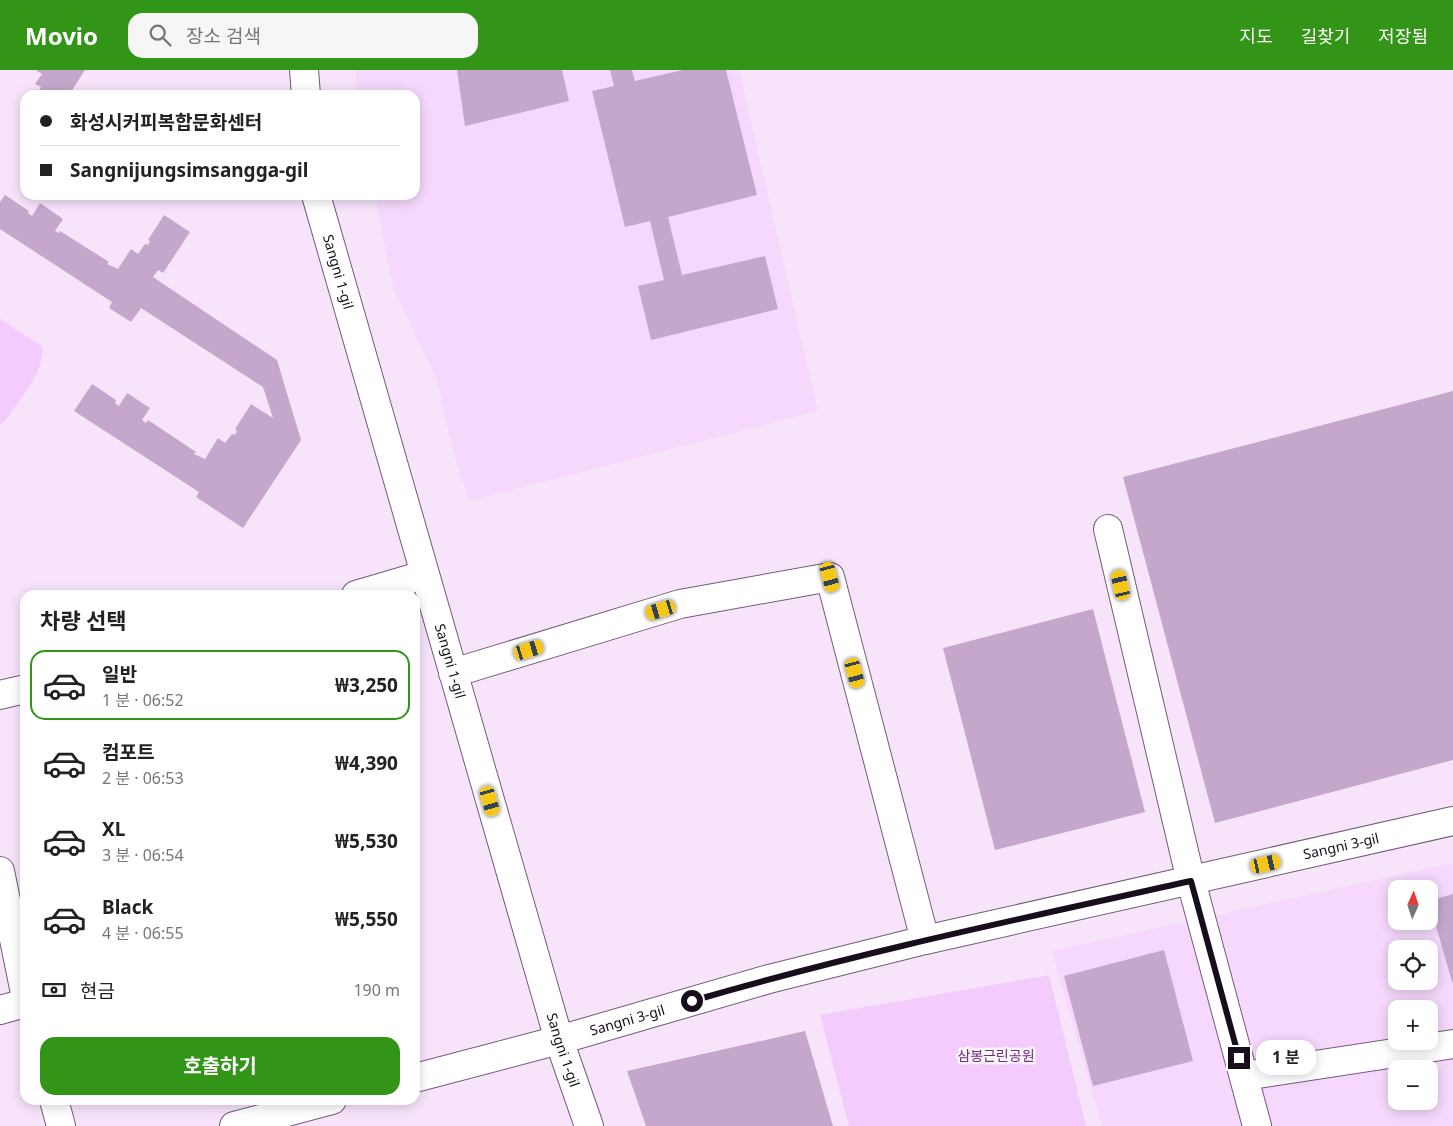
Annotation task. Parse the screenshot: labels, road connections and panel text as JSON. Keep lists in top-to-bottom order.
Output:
{
  "streets": {
    "street": ["Sangni 1-gil", "Sangni 3-gil"]
  },
  "crossings": [
    ["Sangni 1-gil", "Sangni 3-gil"]
  ],
  "parks": ["삼봉근린공원"],
  "north": "top",
  "page": {
    "header": "Movio",
    "search": "장소 검색",
    "nav": ["지도", "길찾기", "저장됨"],
    "banner": ["화성시커피복합문화센터", "Sangnijungsimsangga-gil"],
    "heading": "차량 선택",
    "list": [
      {
        "name": "일반",
        "note": "1 분 · 06:52",
        "value": "₩3,250"
      },
      {
        "name": "컴포트",
        "note": "2 분 · 06:53",
        "value": "₩4,390"
      },
      {
        "name": "XL",
        "note": "3 분 · 06:54",
        "value": "₩5,530"
      },
      {
        "name": "Black",
        "note": "4 분 · 06:55",
        "value": "₩5,550"
      }
    ],
    "map_buttons": ["+", "−"],
    "pay": ["현금", "190 m"],
    "buttons": "호출하기",
    "bubble": "1 분"
  }
}
